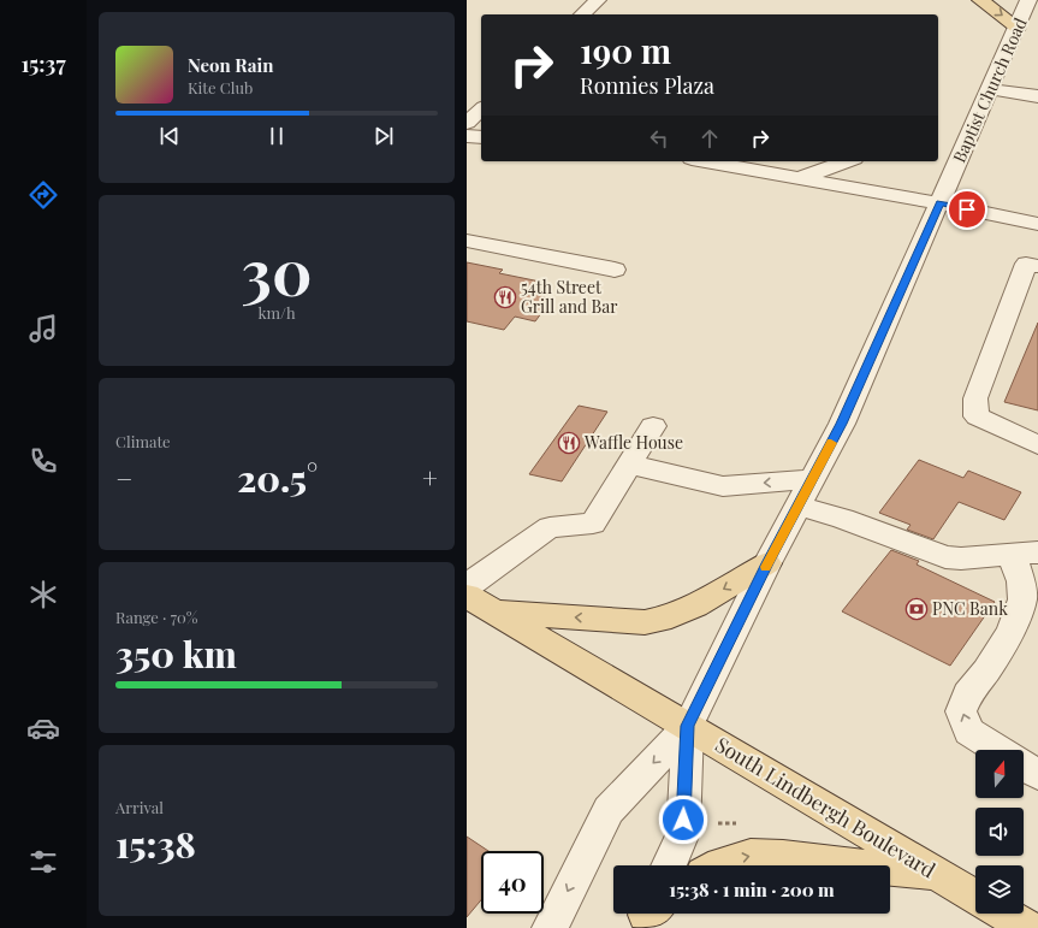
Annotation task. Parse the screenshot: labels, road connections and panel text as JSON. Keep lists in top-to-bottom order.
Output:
{
  "streets": {
    "main road": ["South Lindbergh Boulevard"],
    "street": ["Baptist Church Road"]
  },
  "crossings": [
    ["Baptist Church Road", "South Lindbergh Boulevard"]
  ],
  "places": {
    "restaurant": ["54th Street Grill and Bar", "Waffle House"],
    "bank": ["PNC Bank"]
  },
  "north": "top",
  "page": {
    "tabs": "15:37",
    "turn": ["190 m", "Ronnies Plaza"],
    "song": ["Neon Rain", "Kite Club"],
    "tile": [
      ["30", "km/h"],
      "Climate",
      ["Range · 70%", "350 km"],
      ["Arrival", "15:38"]
    ],
    "heat": ["−", "20.5°", "+"],
    "limit": "40",
    "trip": "15:38 · 1 min · 200 m"
  }
}
